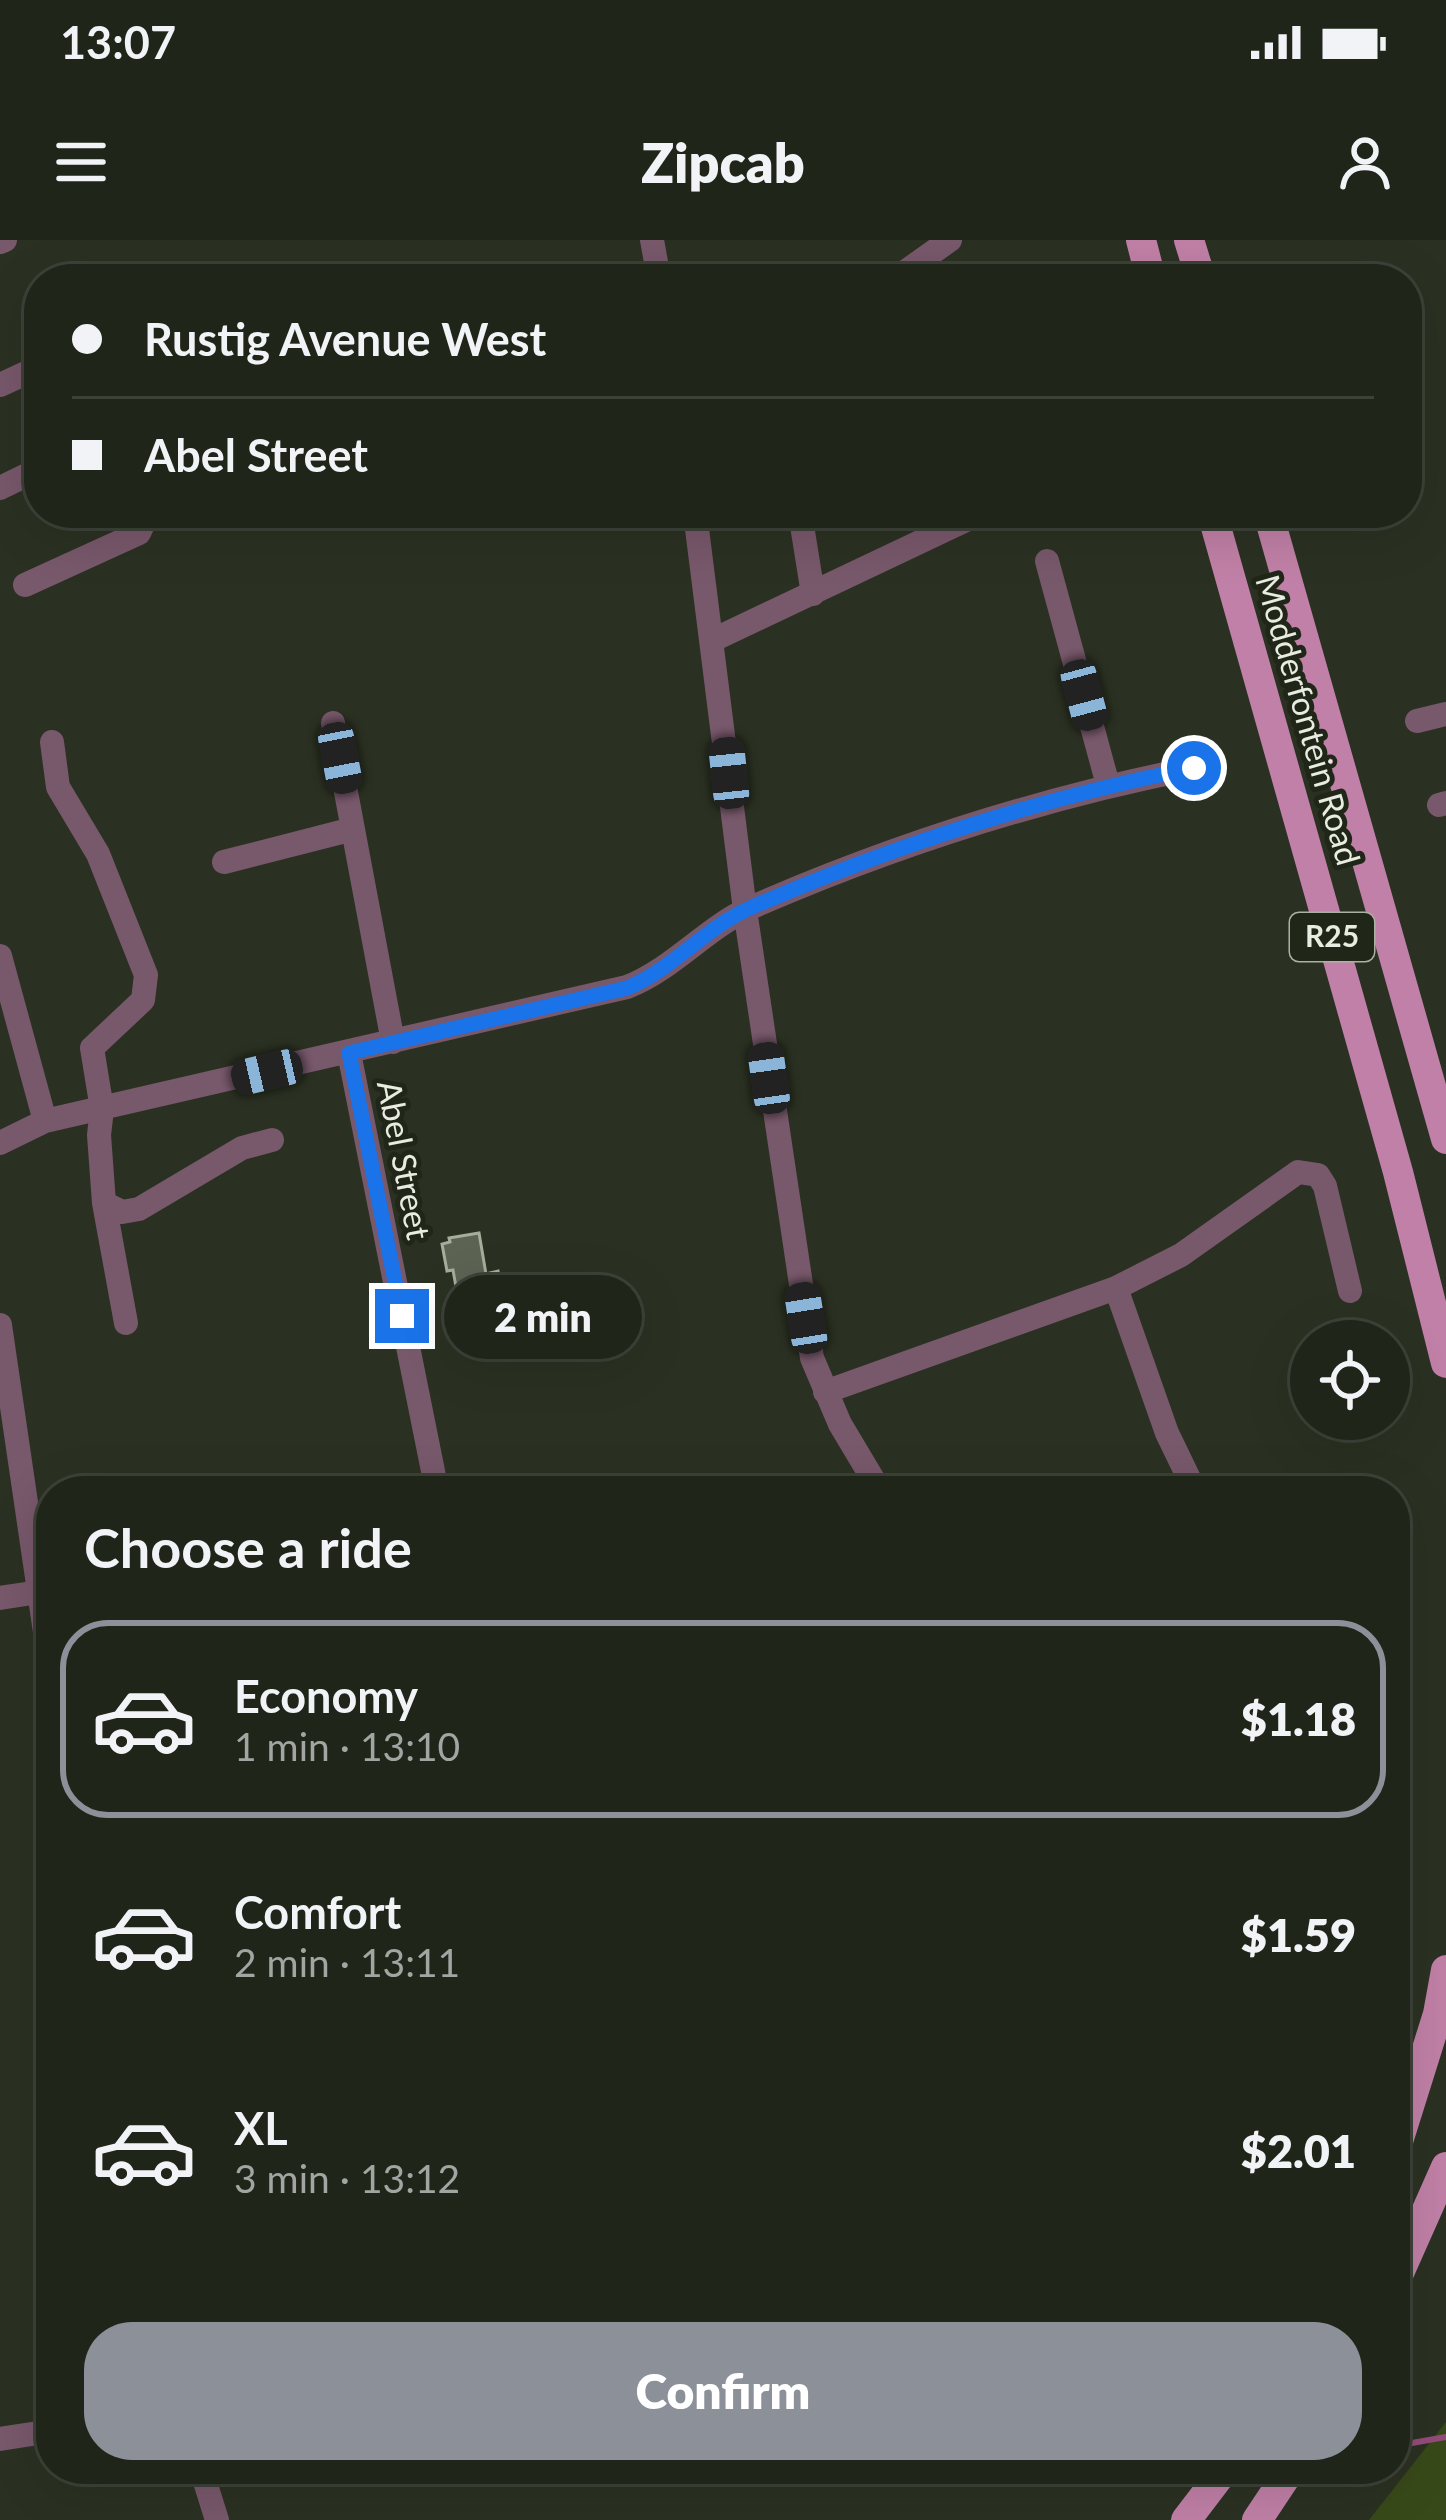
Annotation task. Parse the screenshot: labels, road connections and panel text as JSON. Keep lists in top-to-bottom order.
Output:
{
  "streets": {
    "main road": ["Modderfontein Road", "R25"],
    "street": ["Abel Street"]
  },
  "page": {
    "status": "13:07",
    "header": "Zipcab",
    "banner": ["Rustig Avenue West", "Abel Street"],
    "bubble": "2 min",
    "heading": "Choose a ride",
    "list": [
      {
        "name": "Economy",
        "note": "1 min · 13:10",
        "value": "$1.18"
      },
      {
        "name": "Comfort",
        "note": "2 min · 13:11",
        "value": "$1.59"
      },
      {
        "name": "XL",
        "note": "3 min · 13:12",
        "value": "$2.01"
      }
    ],
    "buttons": "Confirm"
  }
}
